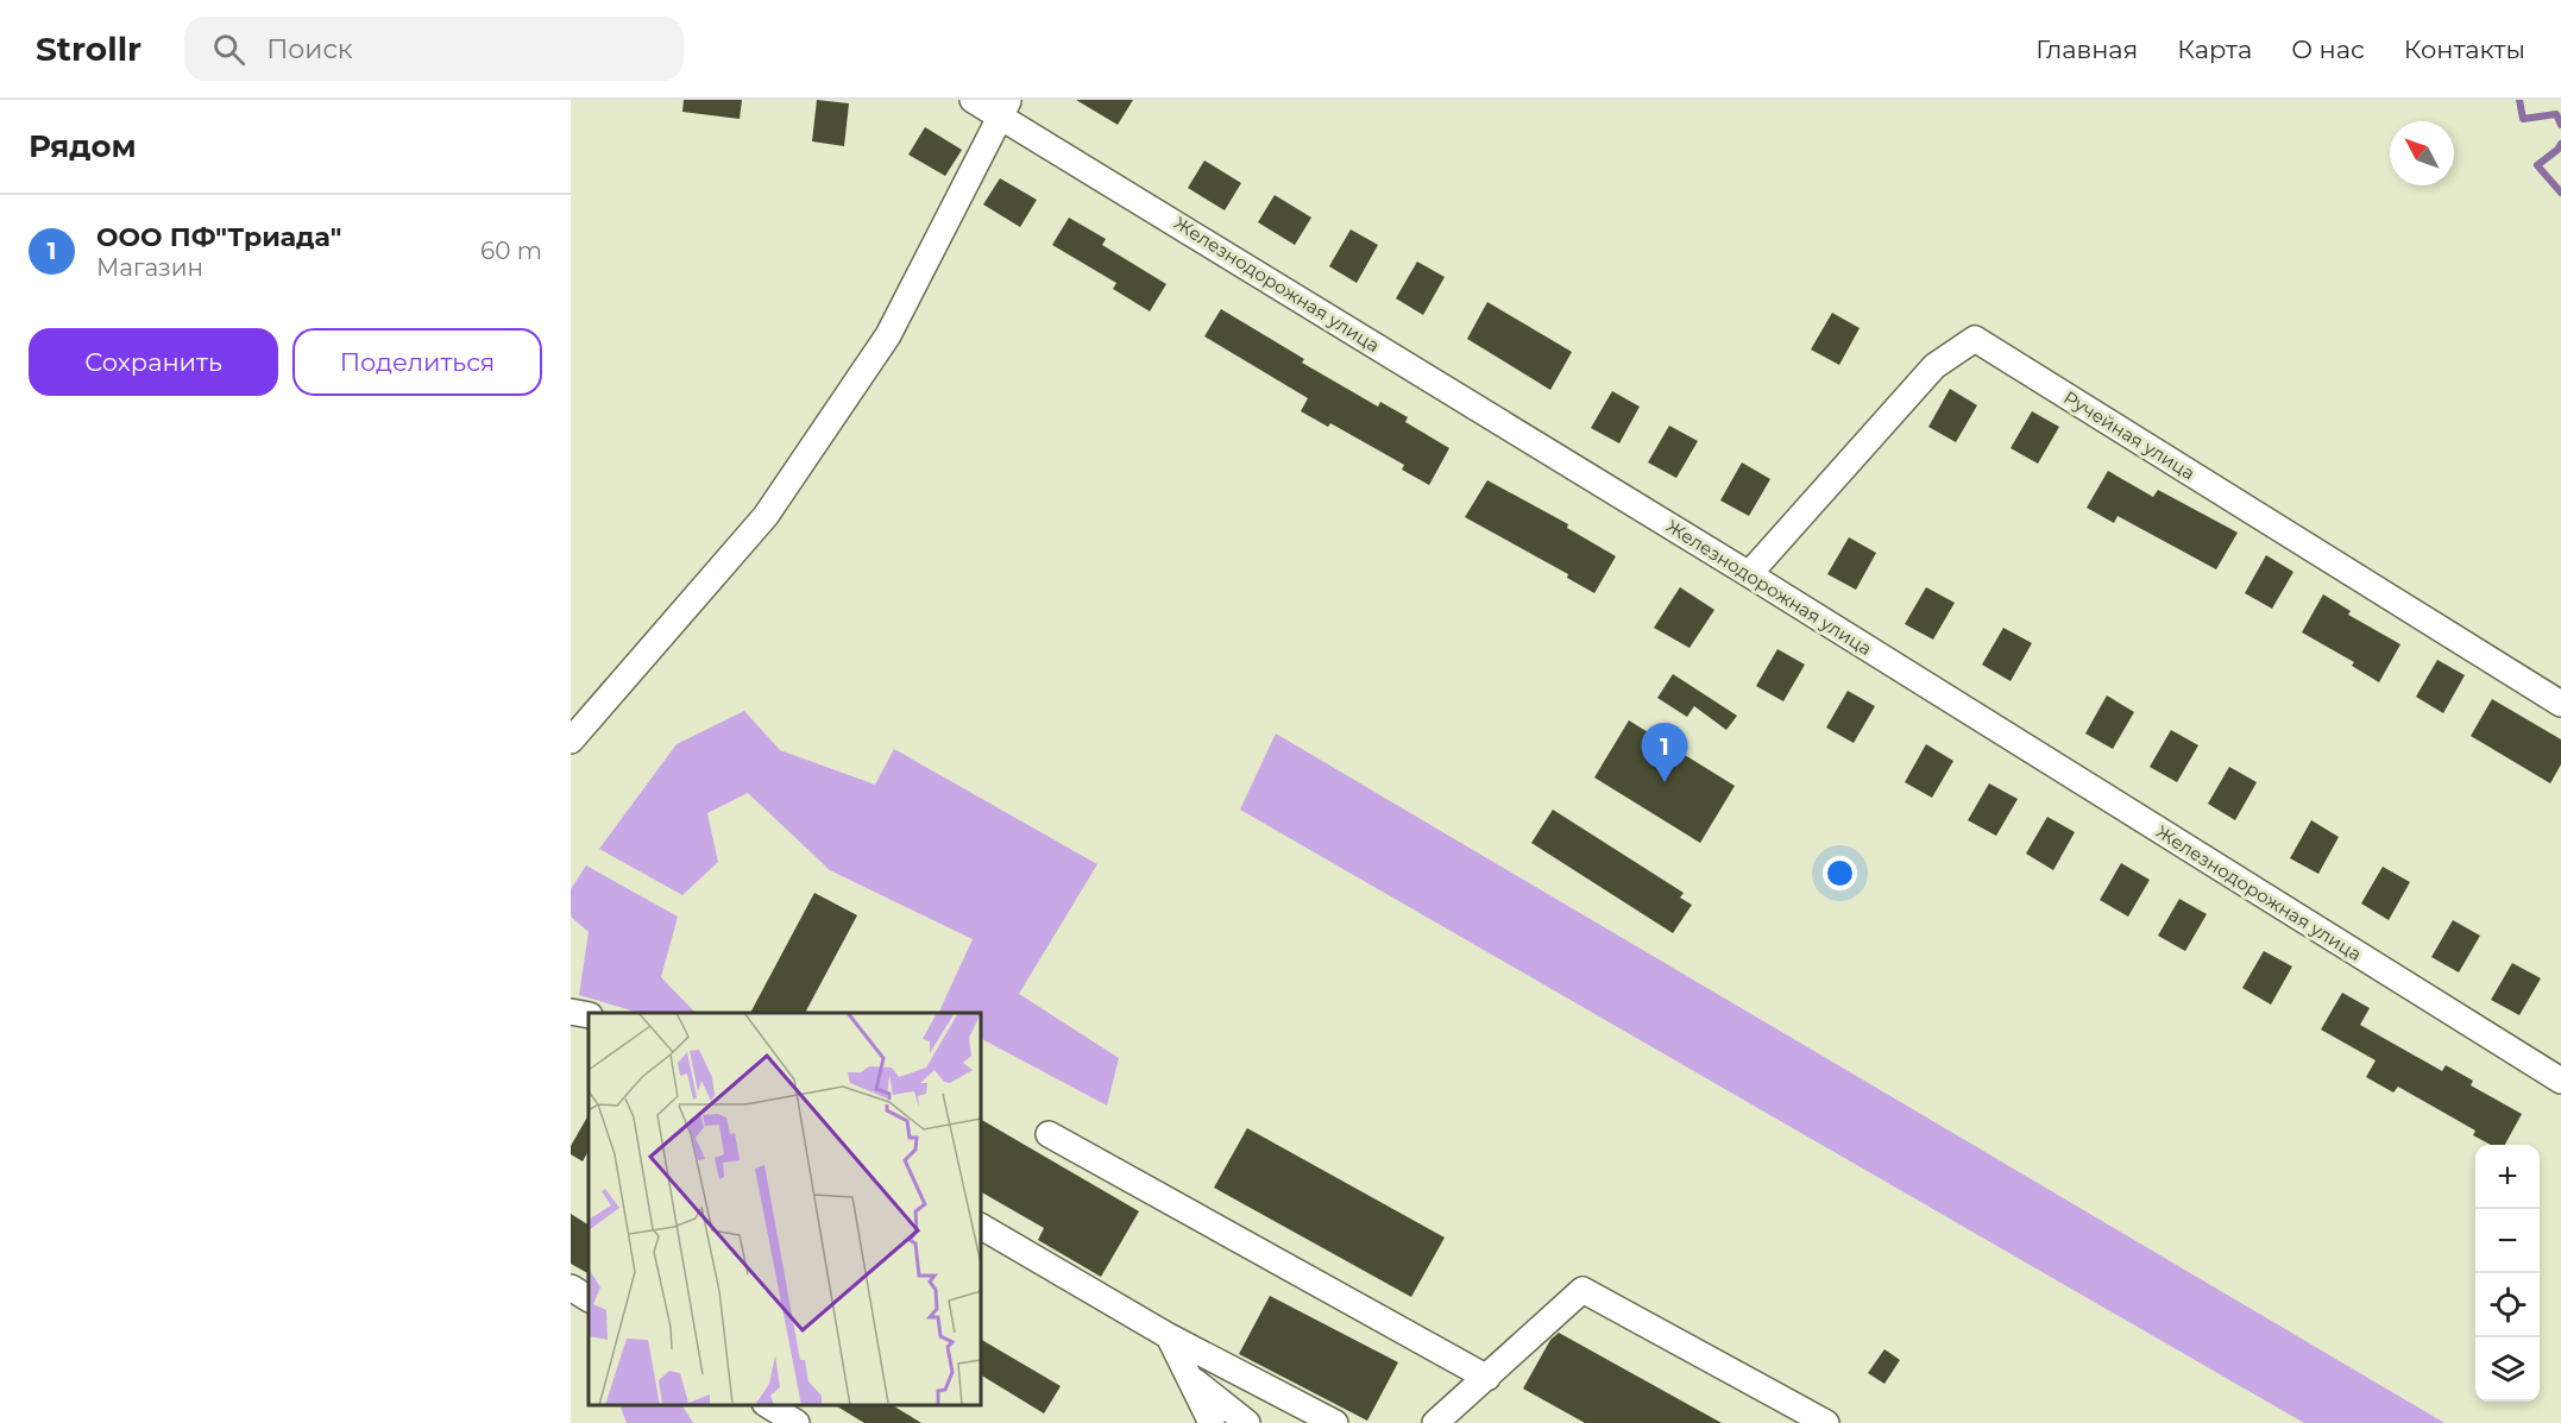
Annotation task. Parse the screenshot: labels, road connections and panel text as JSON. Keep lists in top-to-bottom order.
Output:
{
  "streets": {
    "street": ["Железнодорожная улица", "Ручейная улица"]
  },
  "crossings": [
    ["Железнодорожная улица", "Ручейная улица"]
  ],
  "north": "top left",
  "page": {
    "header": "Strollr",
    "search": "Поиск",
    "nav": [
      "Главная",
      "Карта",
      "О нас",
      "Контакты"
    ],
    "heading": "Рядом",
    "list": [
      {
        "mark": "1",
        "name": "ООО ПФ\"Триада\"",
        "note": "Магазин",
        "value": "60 m"
      }
    ],
    "buttons": ["Сохранить", "Поделиться"],
    "pins": "1",
    "map_buttons": ["+", "−"]
  }
}
